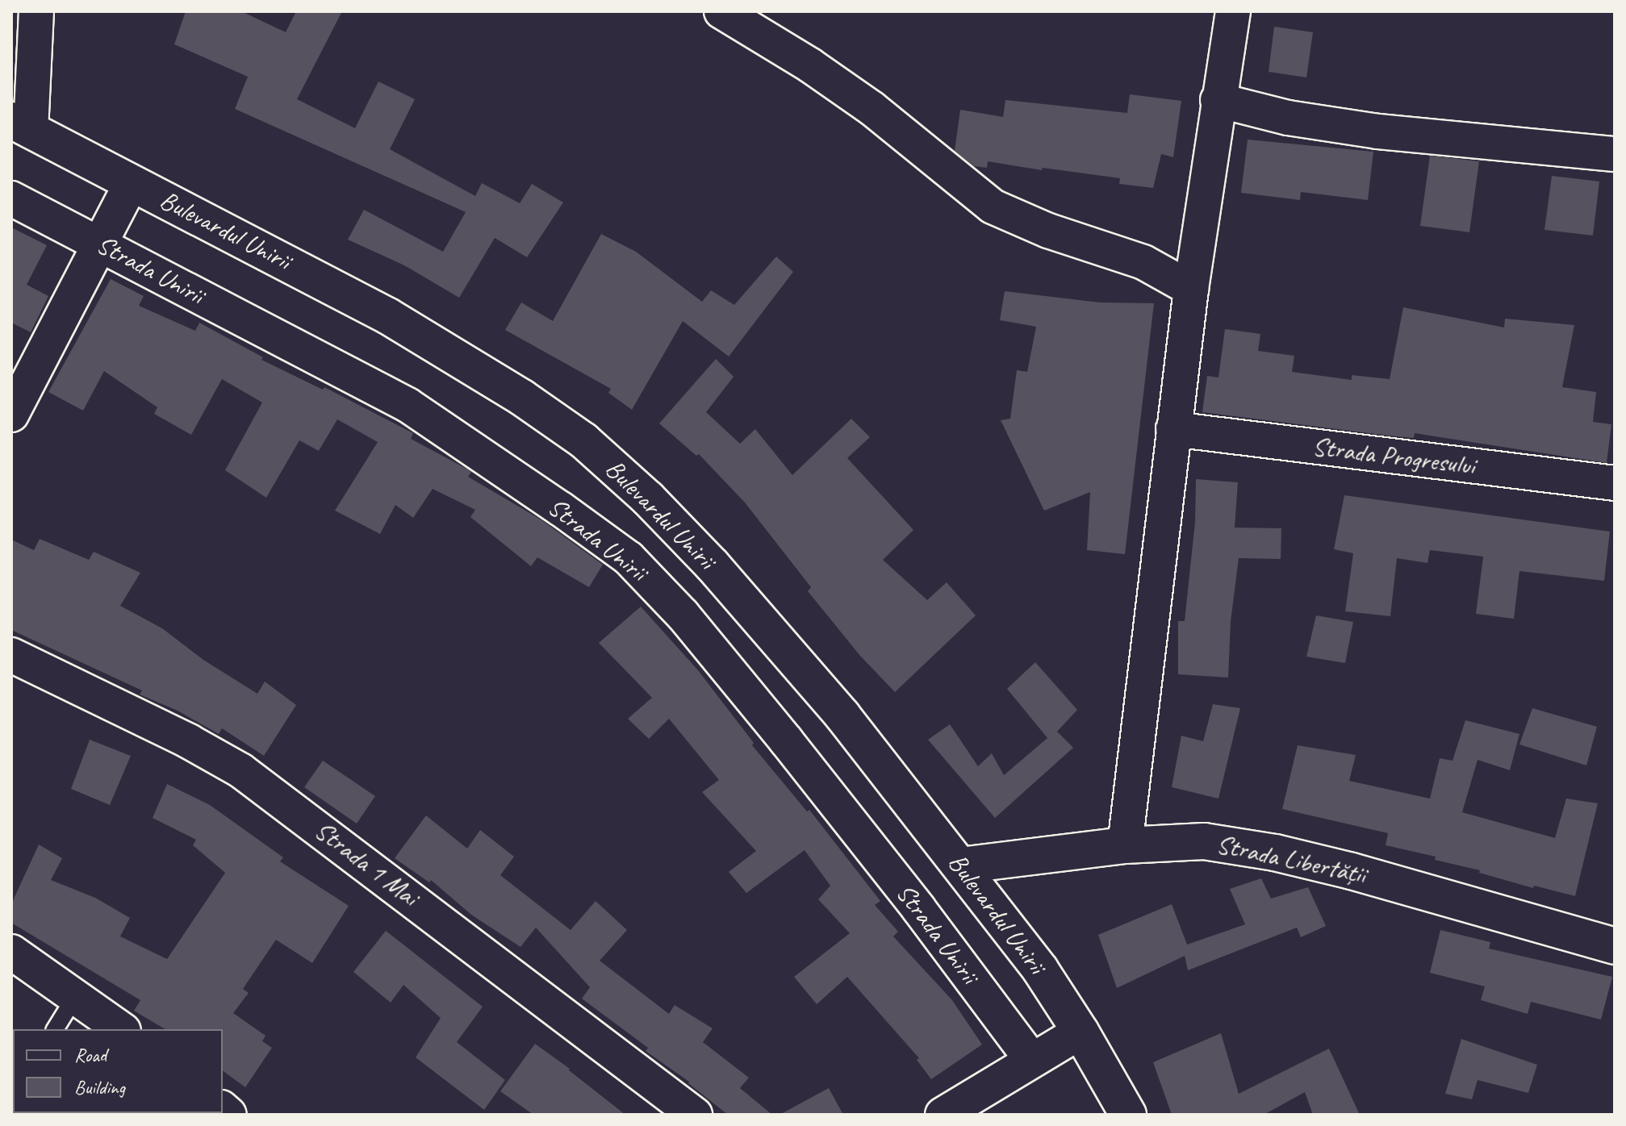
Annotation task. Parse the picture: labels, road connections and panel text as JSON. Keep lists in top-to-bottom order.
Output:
{
  "streets": {
    "main road": ["Bulevardul Unirii", "Strada Libertății"],
    "street": ["Strada Unirii", "Strada Progresului", "Strada 1 Mai"]
  },
  "crossings": [
    ["Bulevardul Unirii", "Strada Libertății"]
  ],
  "legend": ["Road", "Building"]
}
